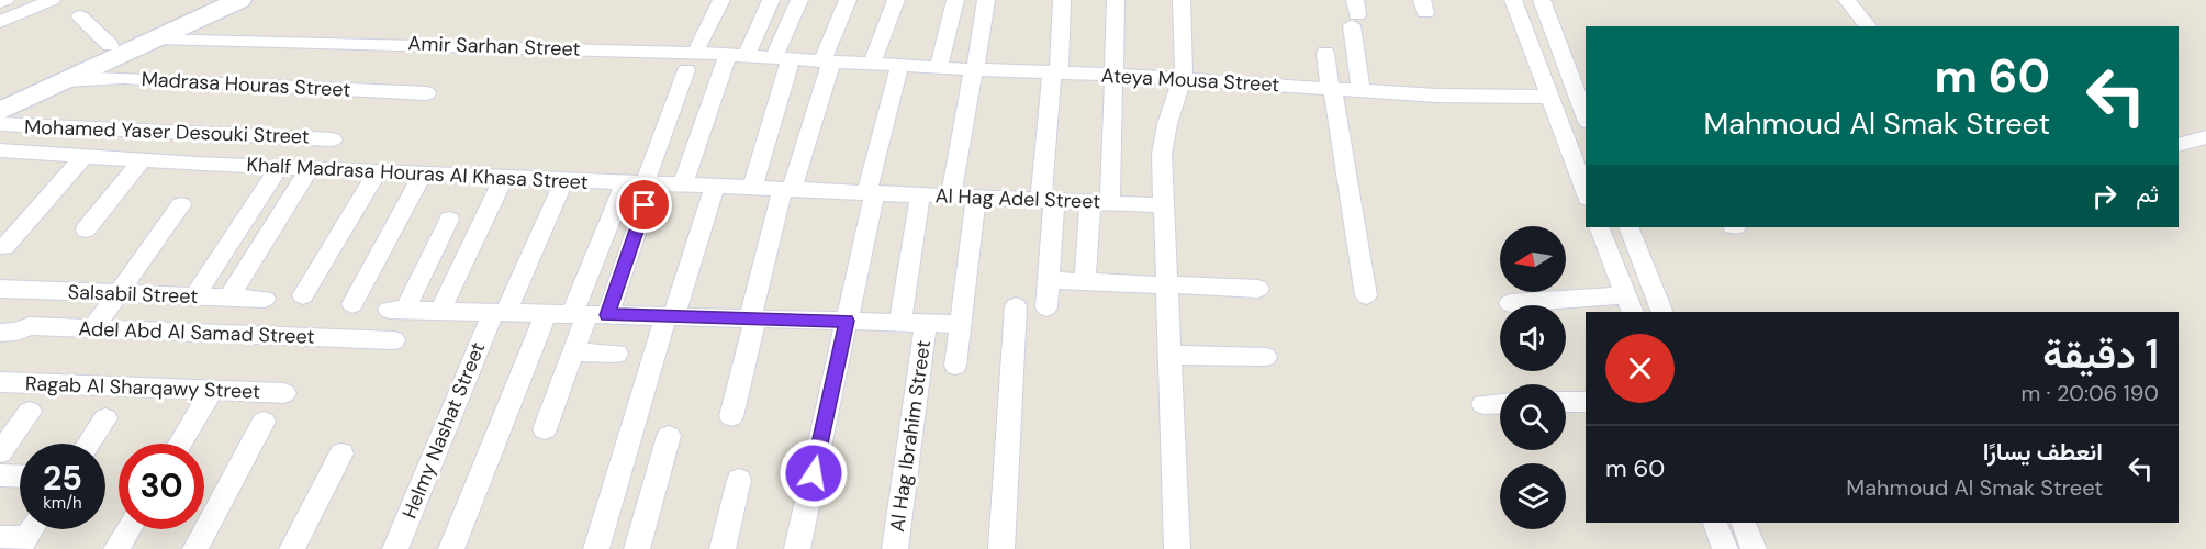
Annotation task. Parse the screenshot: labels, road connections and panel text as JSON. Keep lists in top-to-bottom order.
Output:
{
  "streets": {
    "street": [
      "Amir Sarhan Street",
      "Ateya Mousa Street",
      "Madrasa Houras Street",
      "Mohamed Yaser Desouki Street",
      "Khalf Madrasa Houras Al Khasa Street",
      "Al Hag Adel Street",
      "Salsabil Street",
      "Adel Abd Al Samad Street",
      "Ragab Al Sharqawy Street",
      "Helmy Nashat Street",
      "Al Hag Ibrahim Street"
    ]
  },
  "crossings": [
    ["Amir Sarhan Street", "Ateya Mousa Street"],
    ["Khalf Madrasa Houras Al Khasa Street", "Al Hag Adel Street"],
    ["Khalf Madrasa Houras Al Khasa Street", "Helmy Nashat Street"]
  ],
  "north": "left",
  "page": {
    "turn": ["60 m", "Mahmoud Al Smak Street"],
    "then": "ثم",
    "heading": ["1 دقيقة", "190 m · 20:06"],
    "list": [
      {
        "name": "انعطف يسارًا",
        "note": "Mahmoud Al Smak Street",
        "value": "60 m"
      }
    ],
    "speed": "25 km/h",
    "limit": "30"
  }
}
